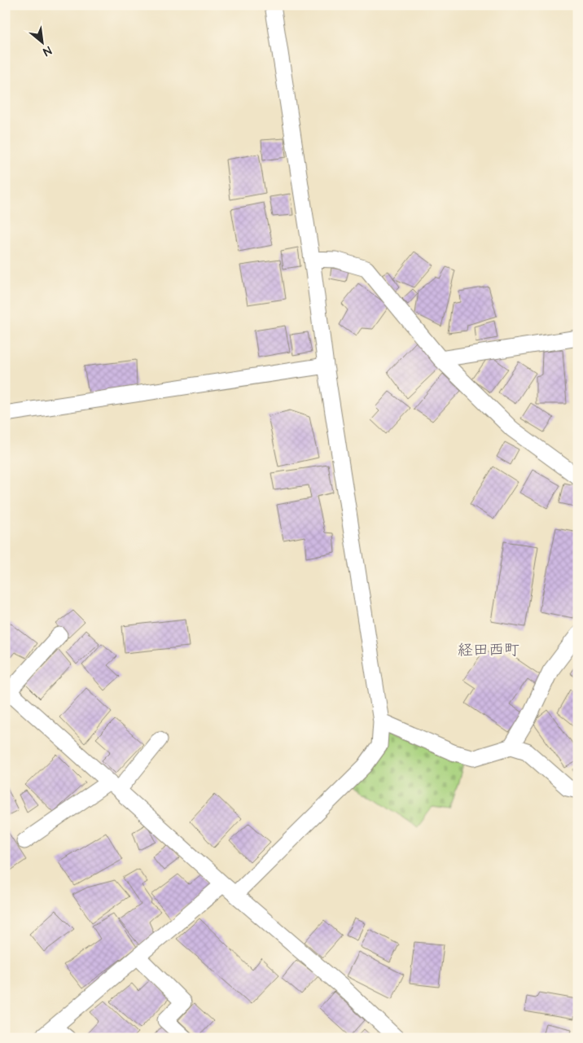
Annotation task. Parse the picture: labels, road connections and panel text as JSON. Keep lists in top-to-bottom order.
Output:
{
  "districts": ["経田西町"],
  "north": "bottom right"
}
